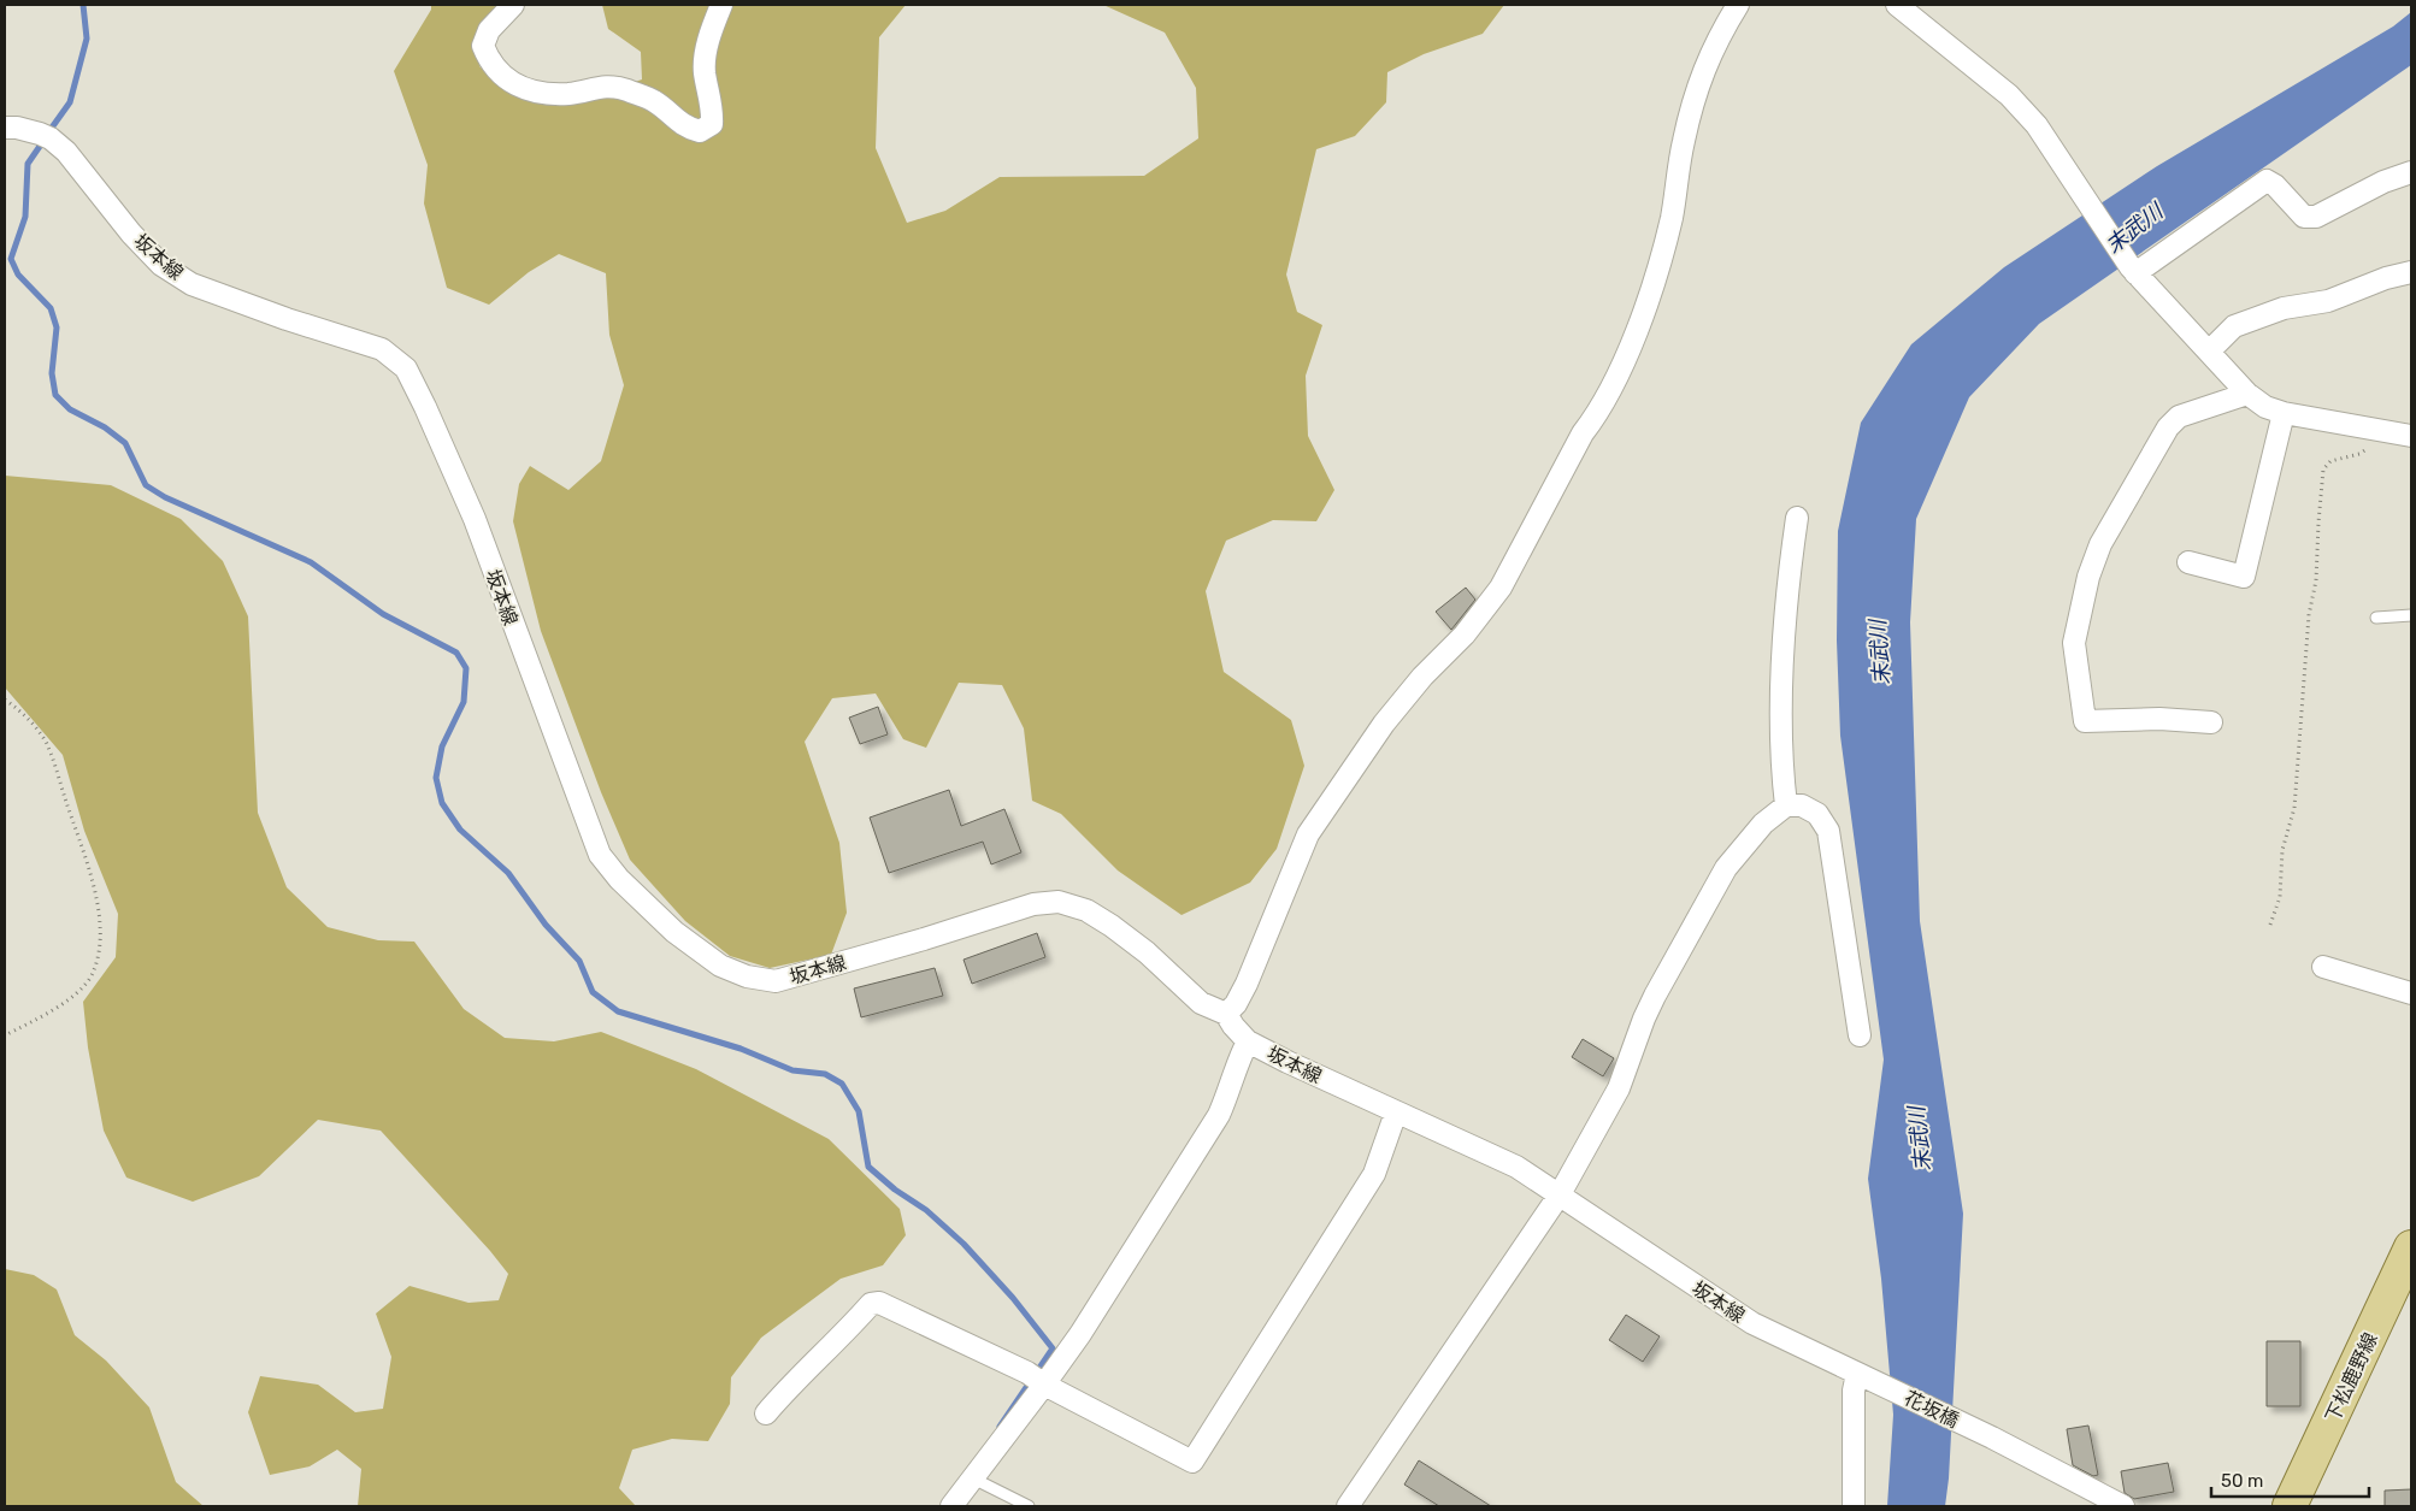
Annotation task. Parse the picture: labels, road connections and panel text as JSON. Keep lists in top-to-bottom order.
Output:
{
  "streets": {
    "main road": ["下松鹿野線"],
    "street": ["坂本線", "花坂橋"]
  },
  "crossings": [
    ["坂本線", "花坂橋"]
  ],
  "water": ["末武川"],
  "scale_bar": "50 m"
}
